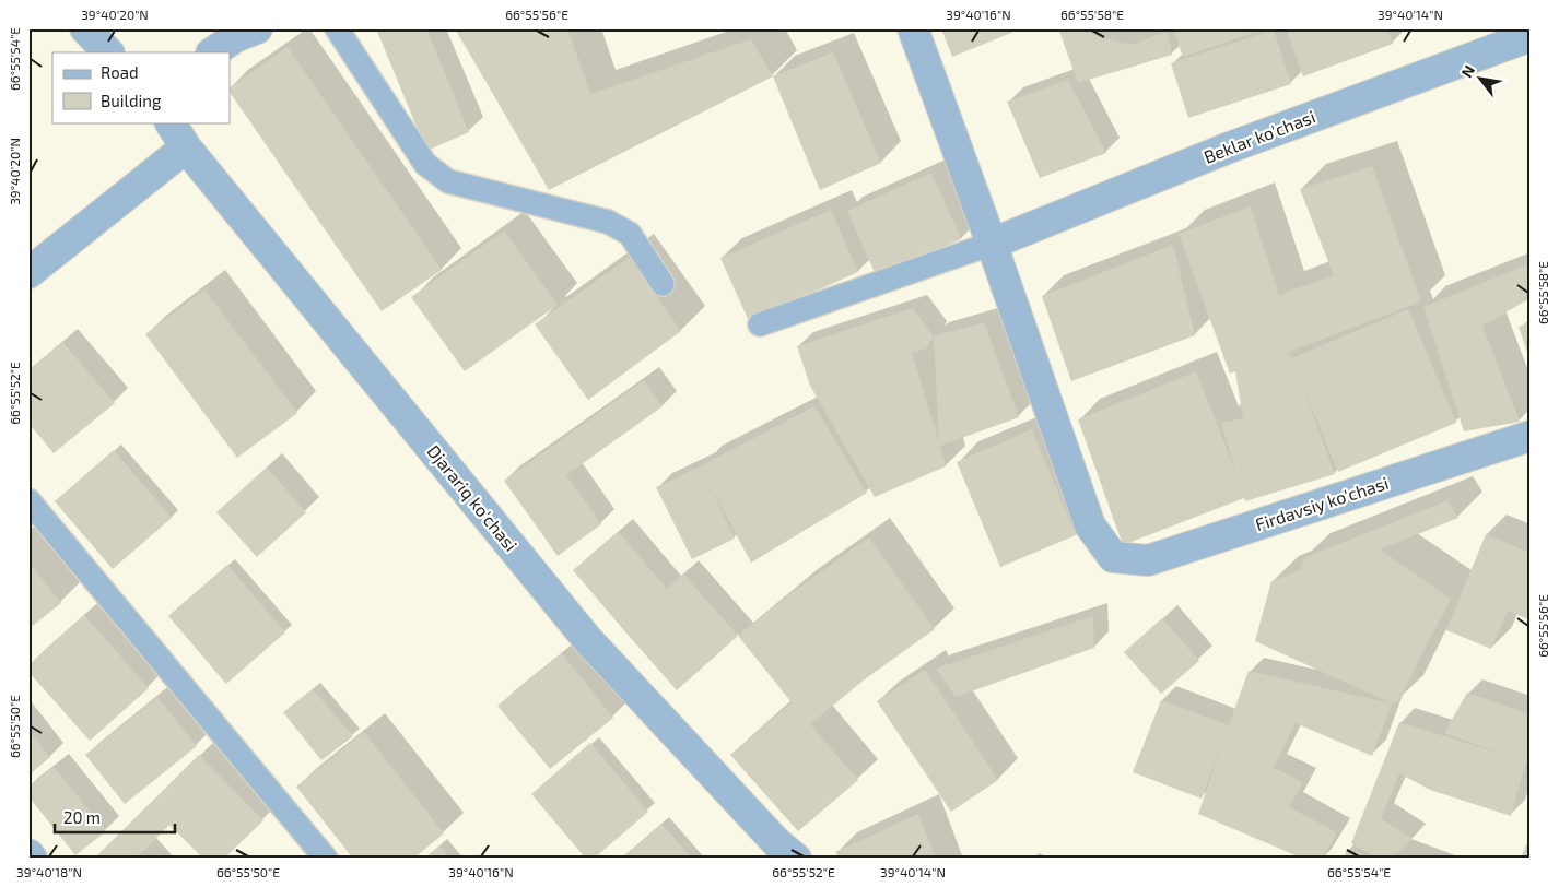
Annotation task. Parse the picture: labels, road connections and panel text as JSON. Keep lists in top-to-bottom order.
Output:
{
  "streets": {
    "street": ["Beklar ko'chasi", "Djarariq ko'chasi", "Firdavsiy ko'chasi"]
  },
  "crossings": [
    ["Beklar ko'chasi", "Firdavsiy ko'chasi"]
  ],
  "legend": ["Road", "Building"],
  "scale_bar": "20 m",
  "north": "top left",
  "coordinates": [
    "39°40'20\"N",
    "66°55'56\"E",
    "39°40'16\"N",
    "66°55'58\"E",
    "39°40'14\"N",
    "66°55'54\"E",
    "66°55'52\"E",
    "66°55'50\"E",
    "39°40'18\"N"
  ]
}
